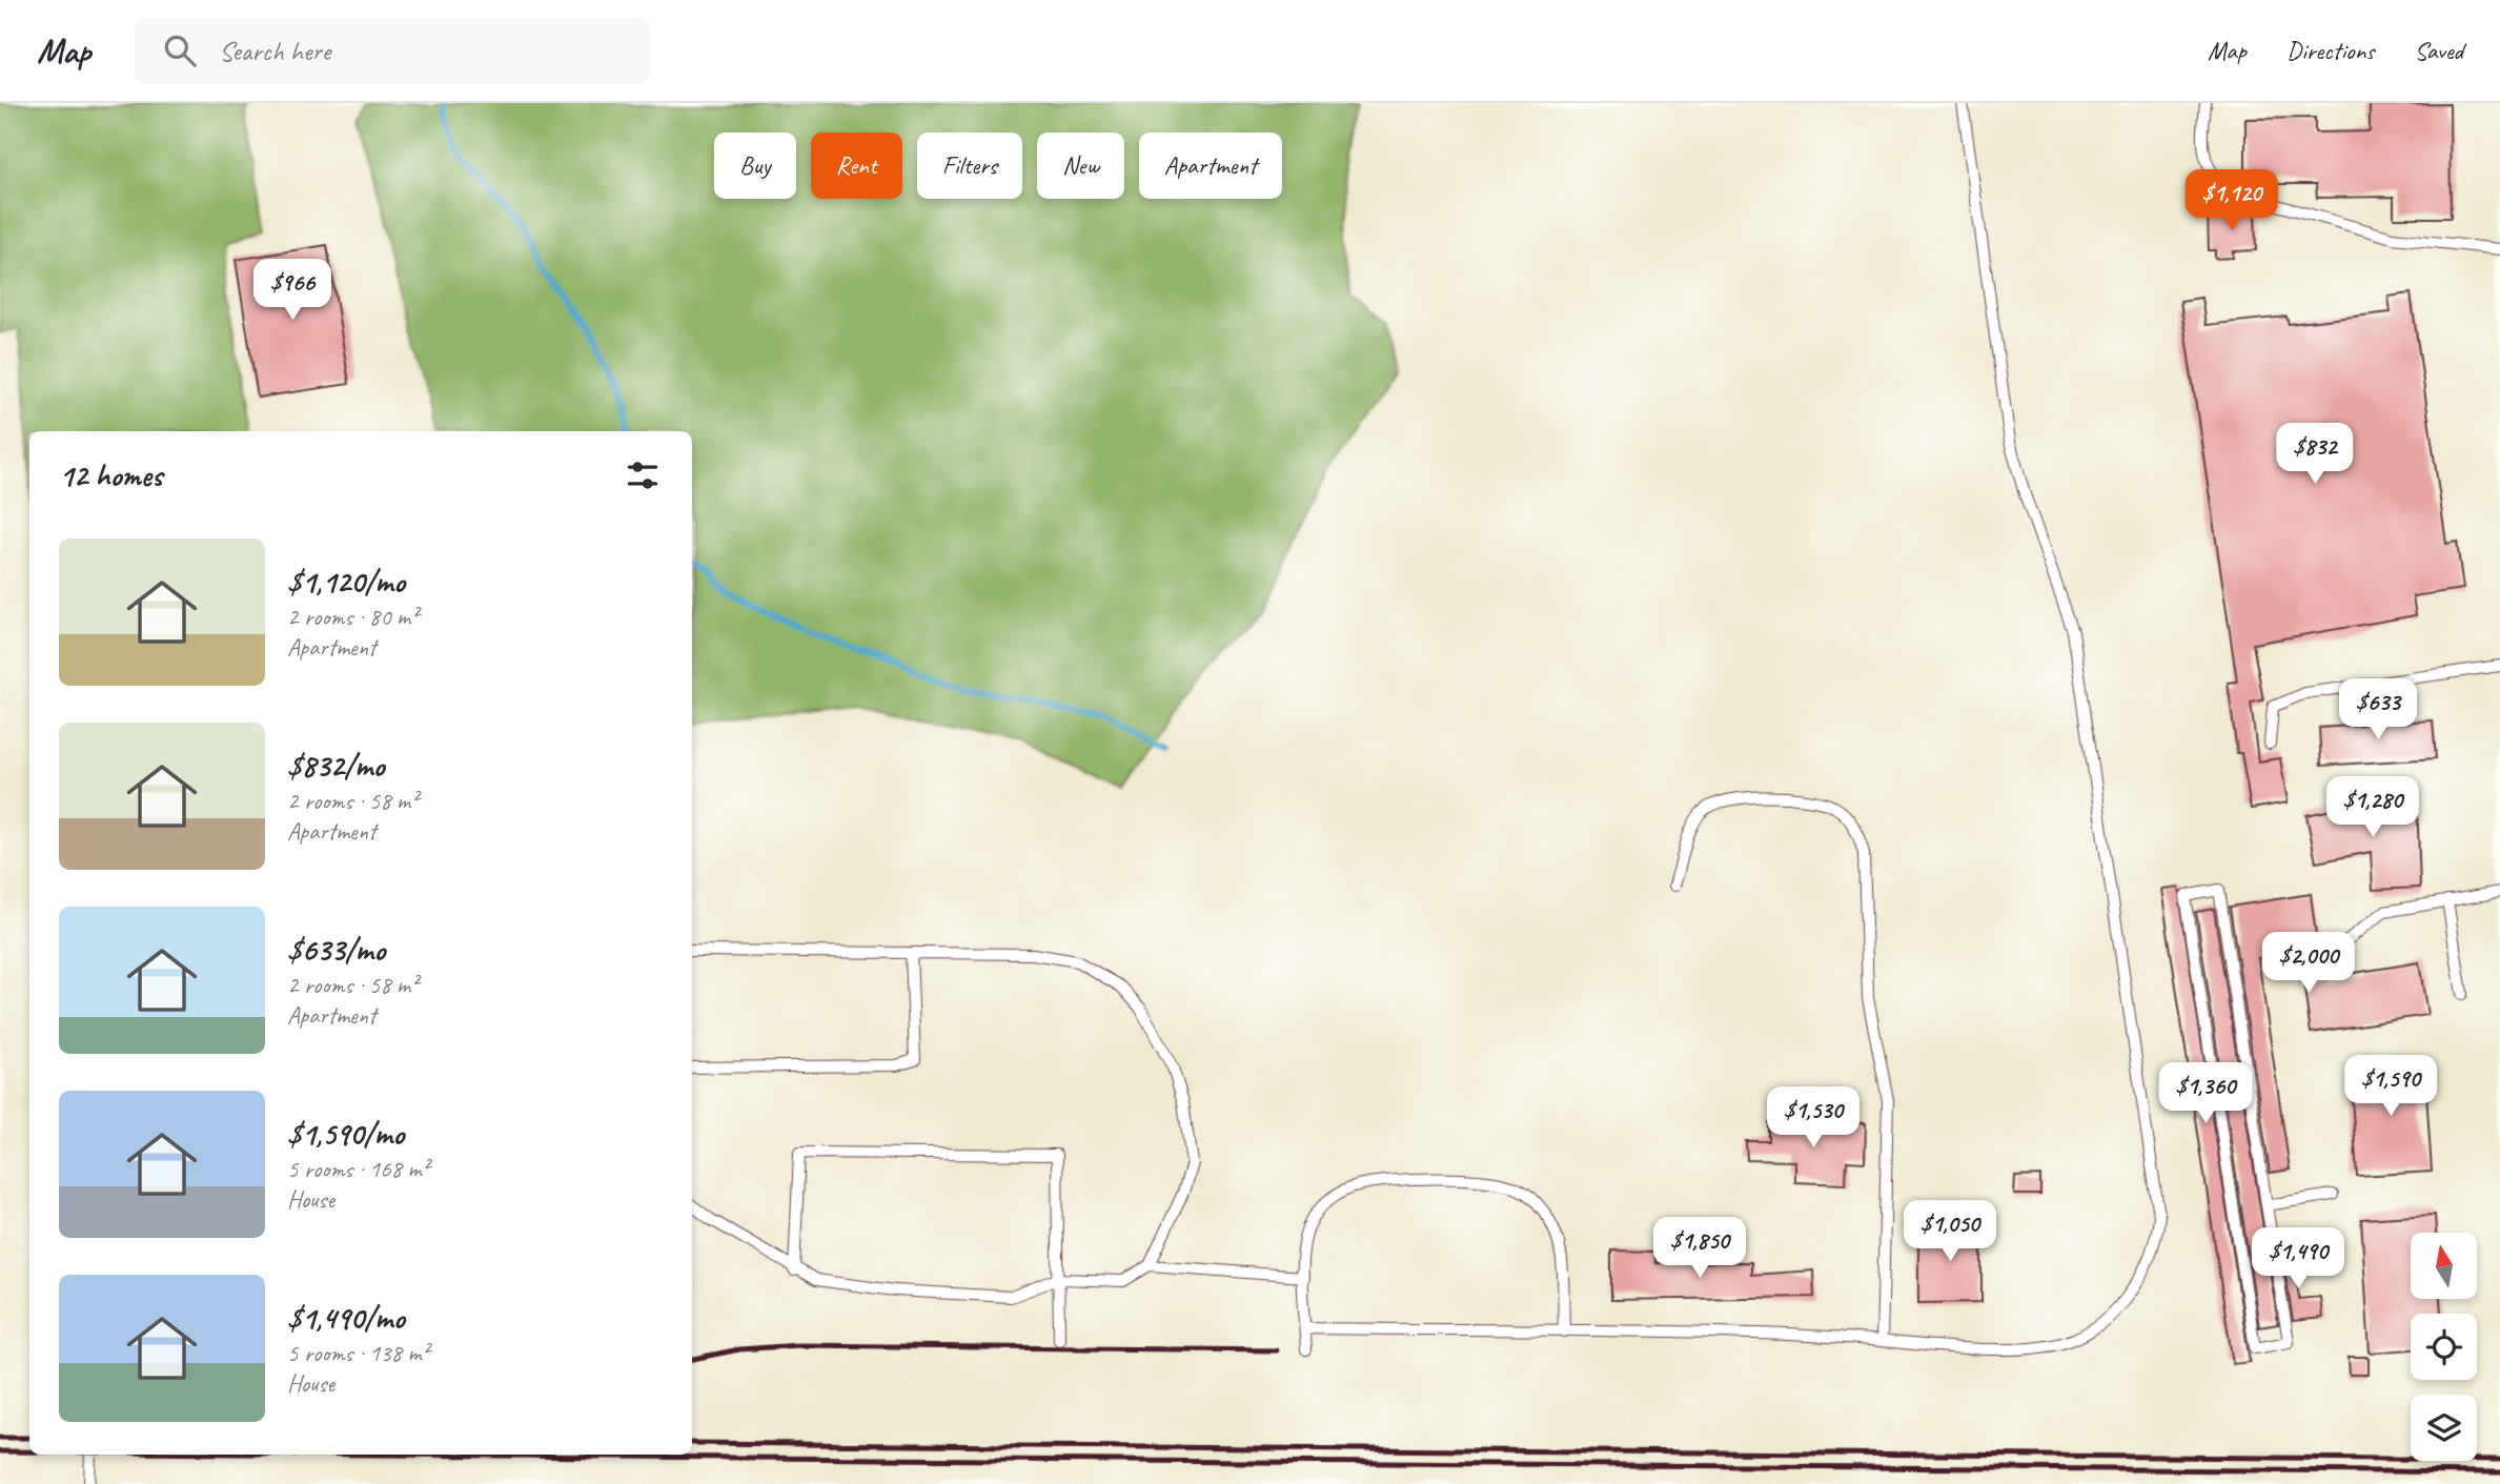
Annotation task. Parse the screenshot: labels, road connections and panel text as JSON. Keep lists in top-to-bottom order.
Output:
{
  "north": "top",
  "page": {
    "header": "Map",
    "search": "Search here",
    "nav": ["Map", "Directions", "Saved"],
    "chip": [
      "Buy",
      "Rent",
      "Filters",
      "New",
      "Apartment"
    ],
    "price": [
      "$1,120",
      "$966",
      "$832",
      "$633",
      "$1,280",
      "$2,000",
      "$1,590",
      "$1,360",
      "$1,530",
      "$1,050",
      "$1,850",
      "$1,490"
    ],
    "heading": "12 homes",
    "list": [
      {
        "name": "$1,120/mo",
        "note": "2 rooms · 80 m² · Apartment"
      },
      {
        "name": "$832/mo",
        "note": "2 rooms · 58 m² · Apartment"
      },
      {
        "name": "$633/mo",
        "note": "2 rooms · 58 m² · Apartment"
      },
      {
        "name": "$1,590/mo",
        "note": "5 rooms · 168 m² · House"
      },
      {
        "name": "$1,490/mo",
        "note": "5 rooms · 138 m² · House"
      }
    ]
  }
}
